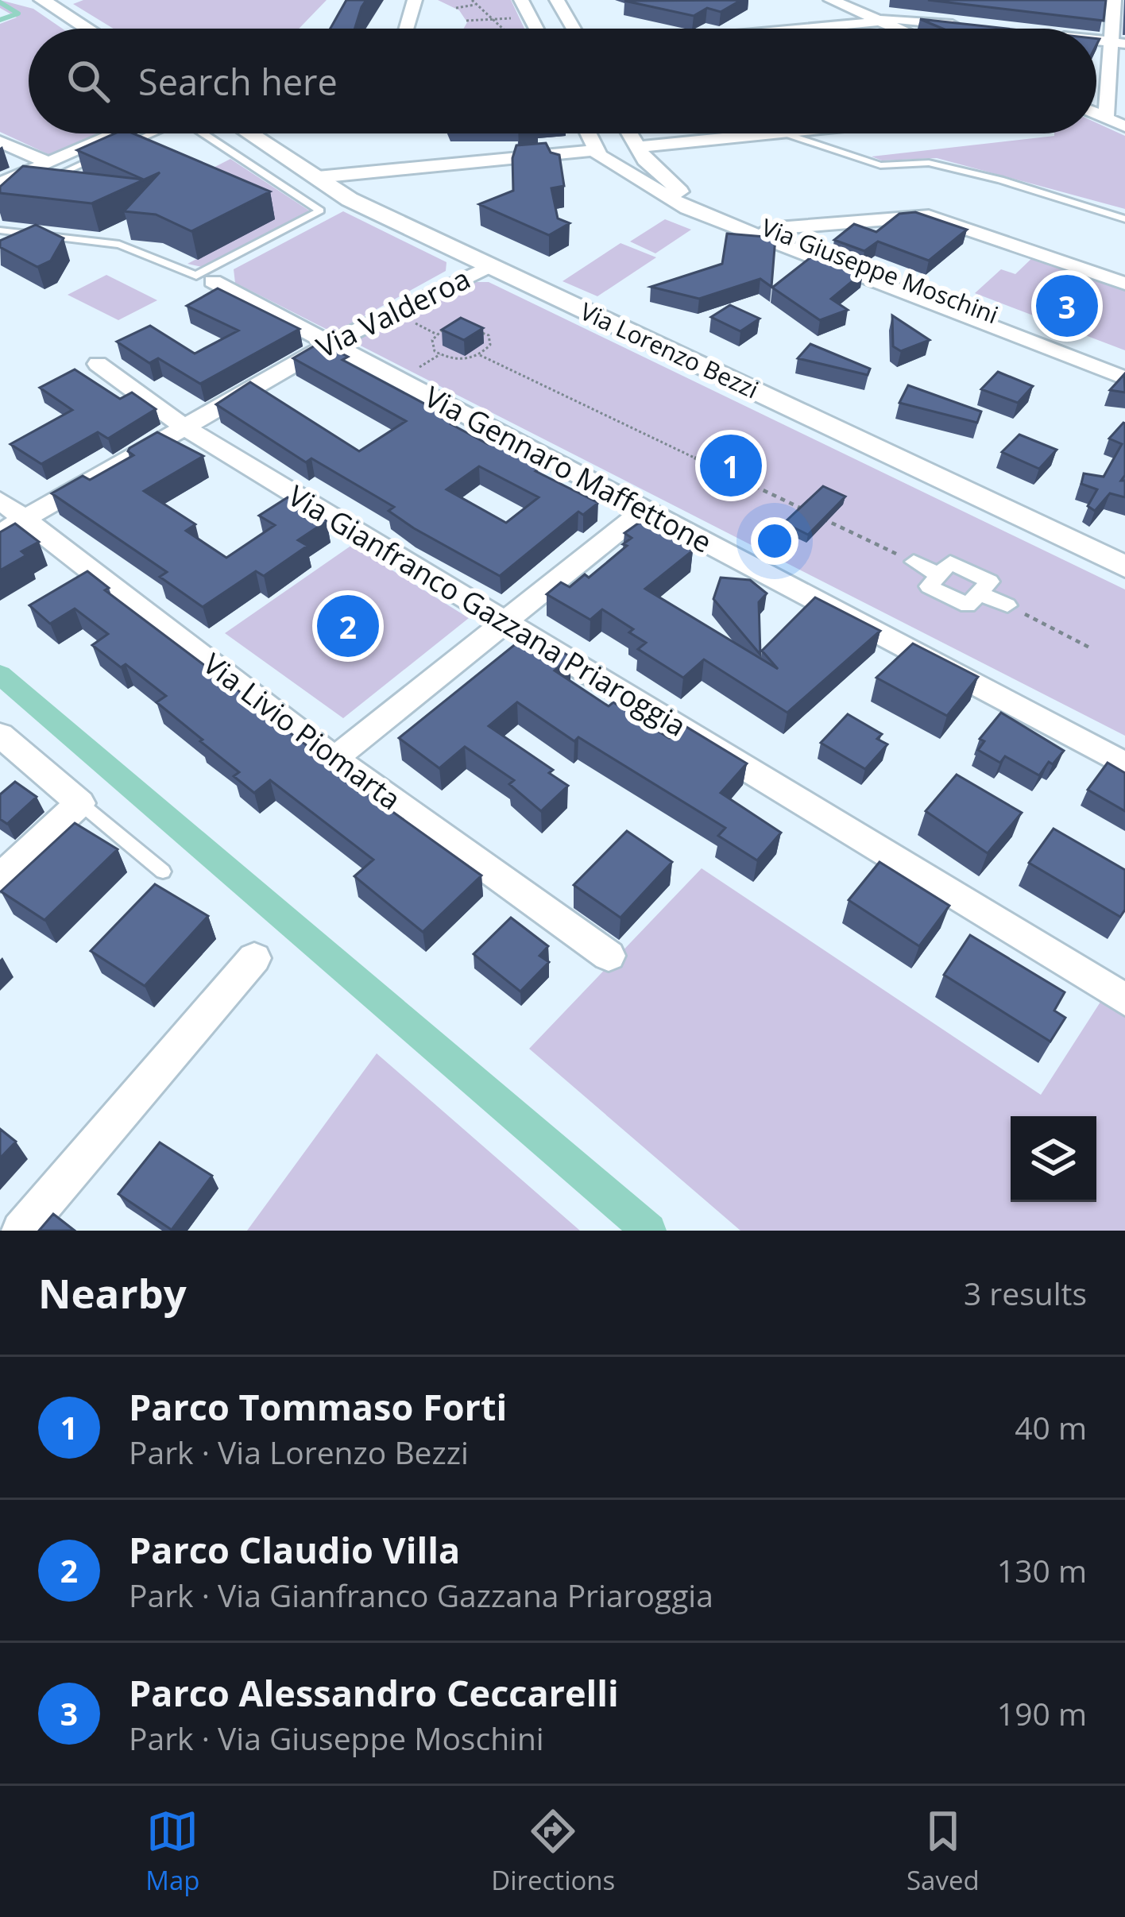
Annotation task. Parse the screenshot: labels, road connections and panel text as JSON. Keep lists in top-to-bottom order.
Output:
{
  "streets": {
    "street": [
      "Via Giuseppe Moschini",
      "Via Valderoa",
      "Via Lorenzo Bezzi",
      "Via Gennaro Maffettone",
      "Via Gianfranco Gazzana Priaroggia",
      "Via Livio Piomarta"
    ]
  },
  "crossings": [
    ["Via Valderoa", "Via Lorenzo Bezzi"],
    ["Via Valderoa", "Via Gennaro Maffettone"],
    ["Via Valderoa", "Via Gianfranco Gazzana Priaroggia"],
    ["Via Valderoa", "Via Livio Piomarta"]
  ],
  "page": {
    "search": "Search here",
    "pins": ["3", "1", "2"],
    "heading": ["Nearby", "3 results"],
    "list": [
      {
        "mark": "1",
        "name": "Parco Tommaso Forti",
        "note": "Park · Via Lorenzo Bezzi",
        "value": "40 m"
      },
      {
        "mark": "2",
        "name": "Parco Claudio Villa",
        "note": "Park · Via Gianfranco Gazzana Priaroggia",
        "value": "130 m"
      },
      {
        "mark": "3",
        "name": "Parco Alessandro Ceccarelli",
        "note": "Park · Via Giuseppe Moschini",
        "value": "190 m"
      }
    ],
    "nav": ["Map", "Directions", "Saved"]
  }
}
